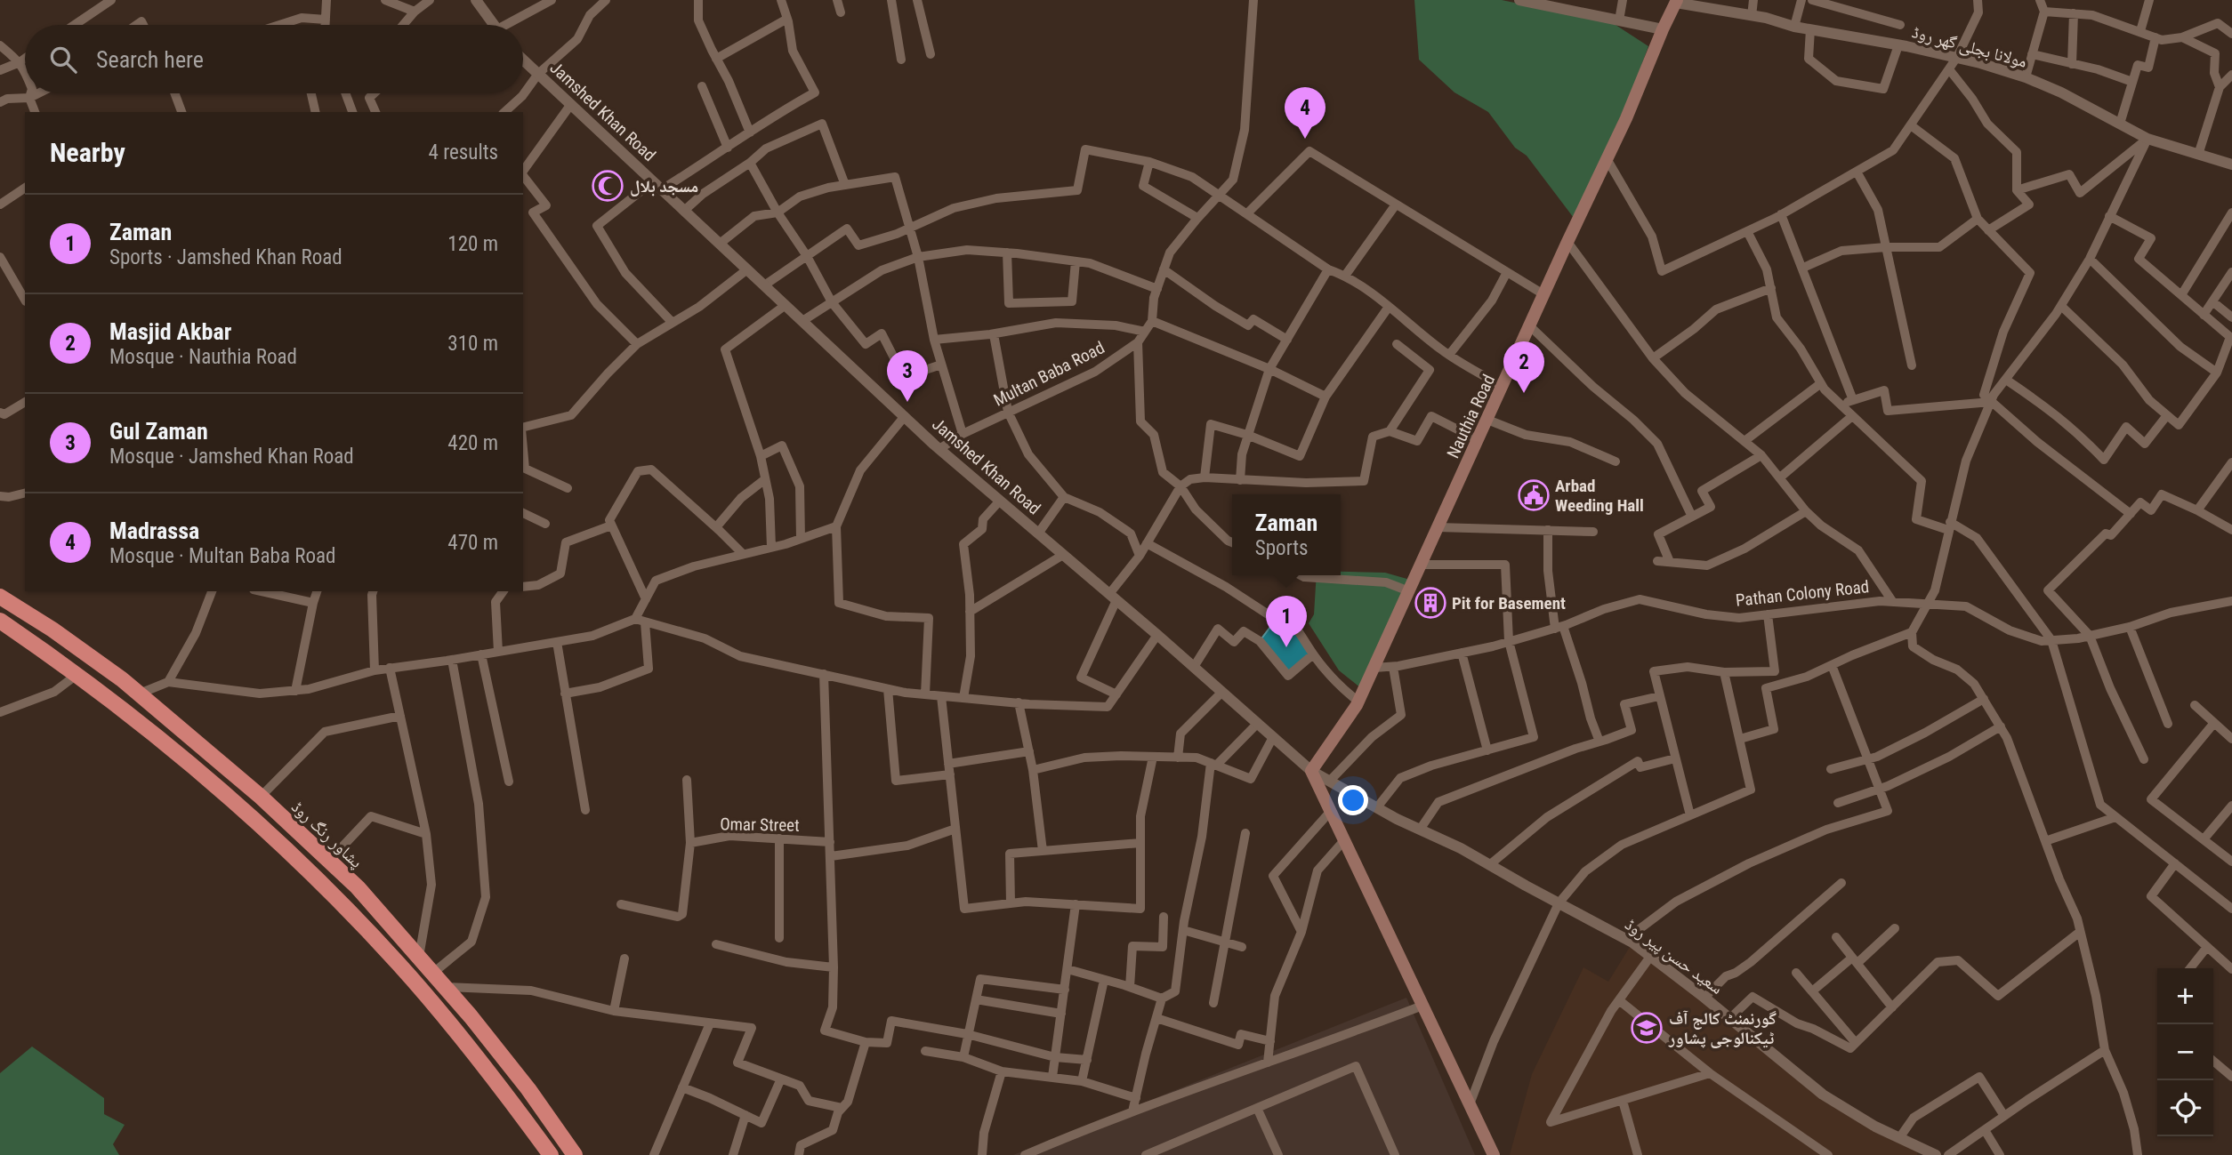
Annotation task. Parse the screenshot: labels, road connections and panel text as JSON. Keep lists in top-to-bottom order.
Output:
{
  "streets": {
    "highway": ["پشاور رنگ روڈ"],
    "main road": ["Nauthia Road"],
    "street": [
      "مولانا بجلی گھر روڈ",
      "Jamshed Khan Road",
      "Multan Baba Road",
      "Pathan Colony Road",
      "Omar Street",
      "سعید حسن پیر روڈ"
    ]
  },
  "crossings": [
    ["مولانا بجلی گھر روڈ", "Nauthia Road"],
    ["Jamshed Khan Road", "Multan Baba Road"],
    ["Jamshed Khan Road", "Nauthia Road"],
    ["Jamshed Khan Road", "سعید حسن پیر روڈ"],
    ["Nauthia Road", "Pathan Colony Road"],
    ["Nauthia Road", "سعید حسن پیر روڈ"]
  ],
  "places": {
    "mosque": ["مسجد بلال"],
    "public building": ["Arbad Weeding Hall"],
    "building": ["Pit for Basement"],
    "school or university": ["گورنمنٹ کالج آف ٹیکنالوجی پشاور"]
  },
  "page": {
    "search": "Search here",
    "pins": [
      "4",
      "2",
      "3",
      "1"
    ],
    "heading": ["Nearby", "4 results"],
    "list": [
      {
        "mark": "1",
        "name": "Zaman",
        "note": "Sports · Jamshed Khan Road",
        "value": "120 m"
      },
      {
        "mark": "2",
        "name": "Masjid Akbar",
        "note": "Mosque · Nauthia Road",
        "value": "310 m"
      },
      {
        "mark": "3",
        "name": "Gul Zaman",
        "note": "Mosque · Jamshed Khan Road",
        "value": "420 m"
      },
      {
        "mark": "4",
        "name": "Madrassa",
        "note": "Mosque · Multan Baba Road",
        "value": "470 m"
      }
    ],
    "popup": ["Zaman", "Sports"],
    "map_buttons": ["+", "−"]
  }
}
